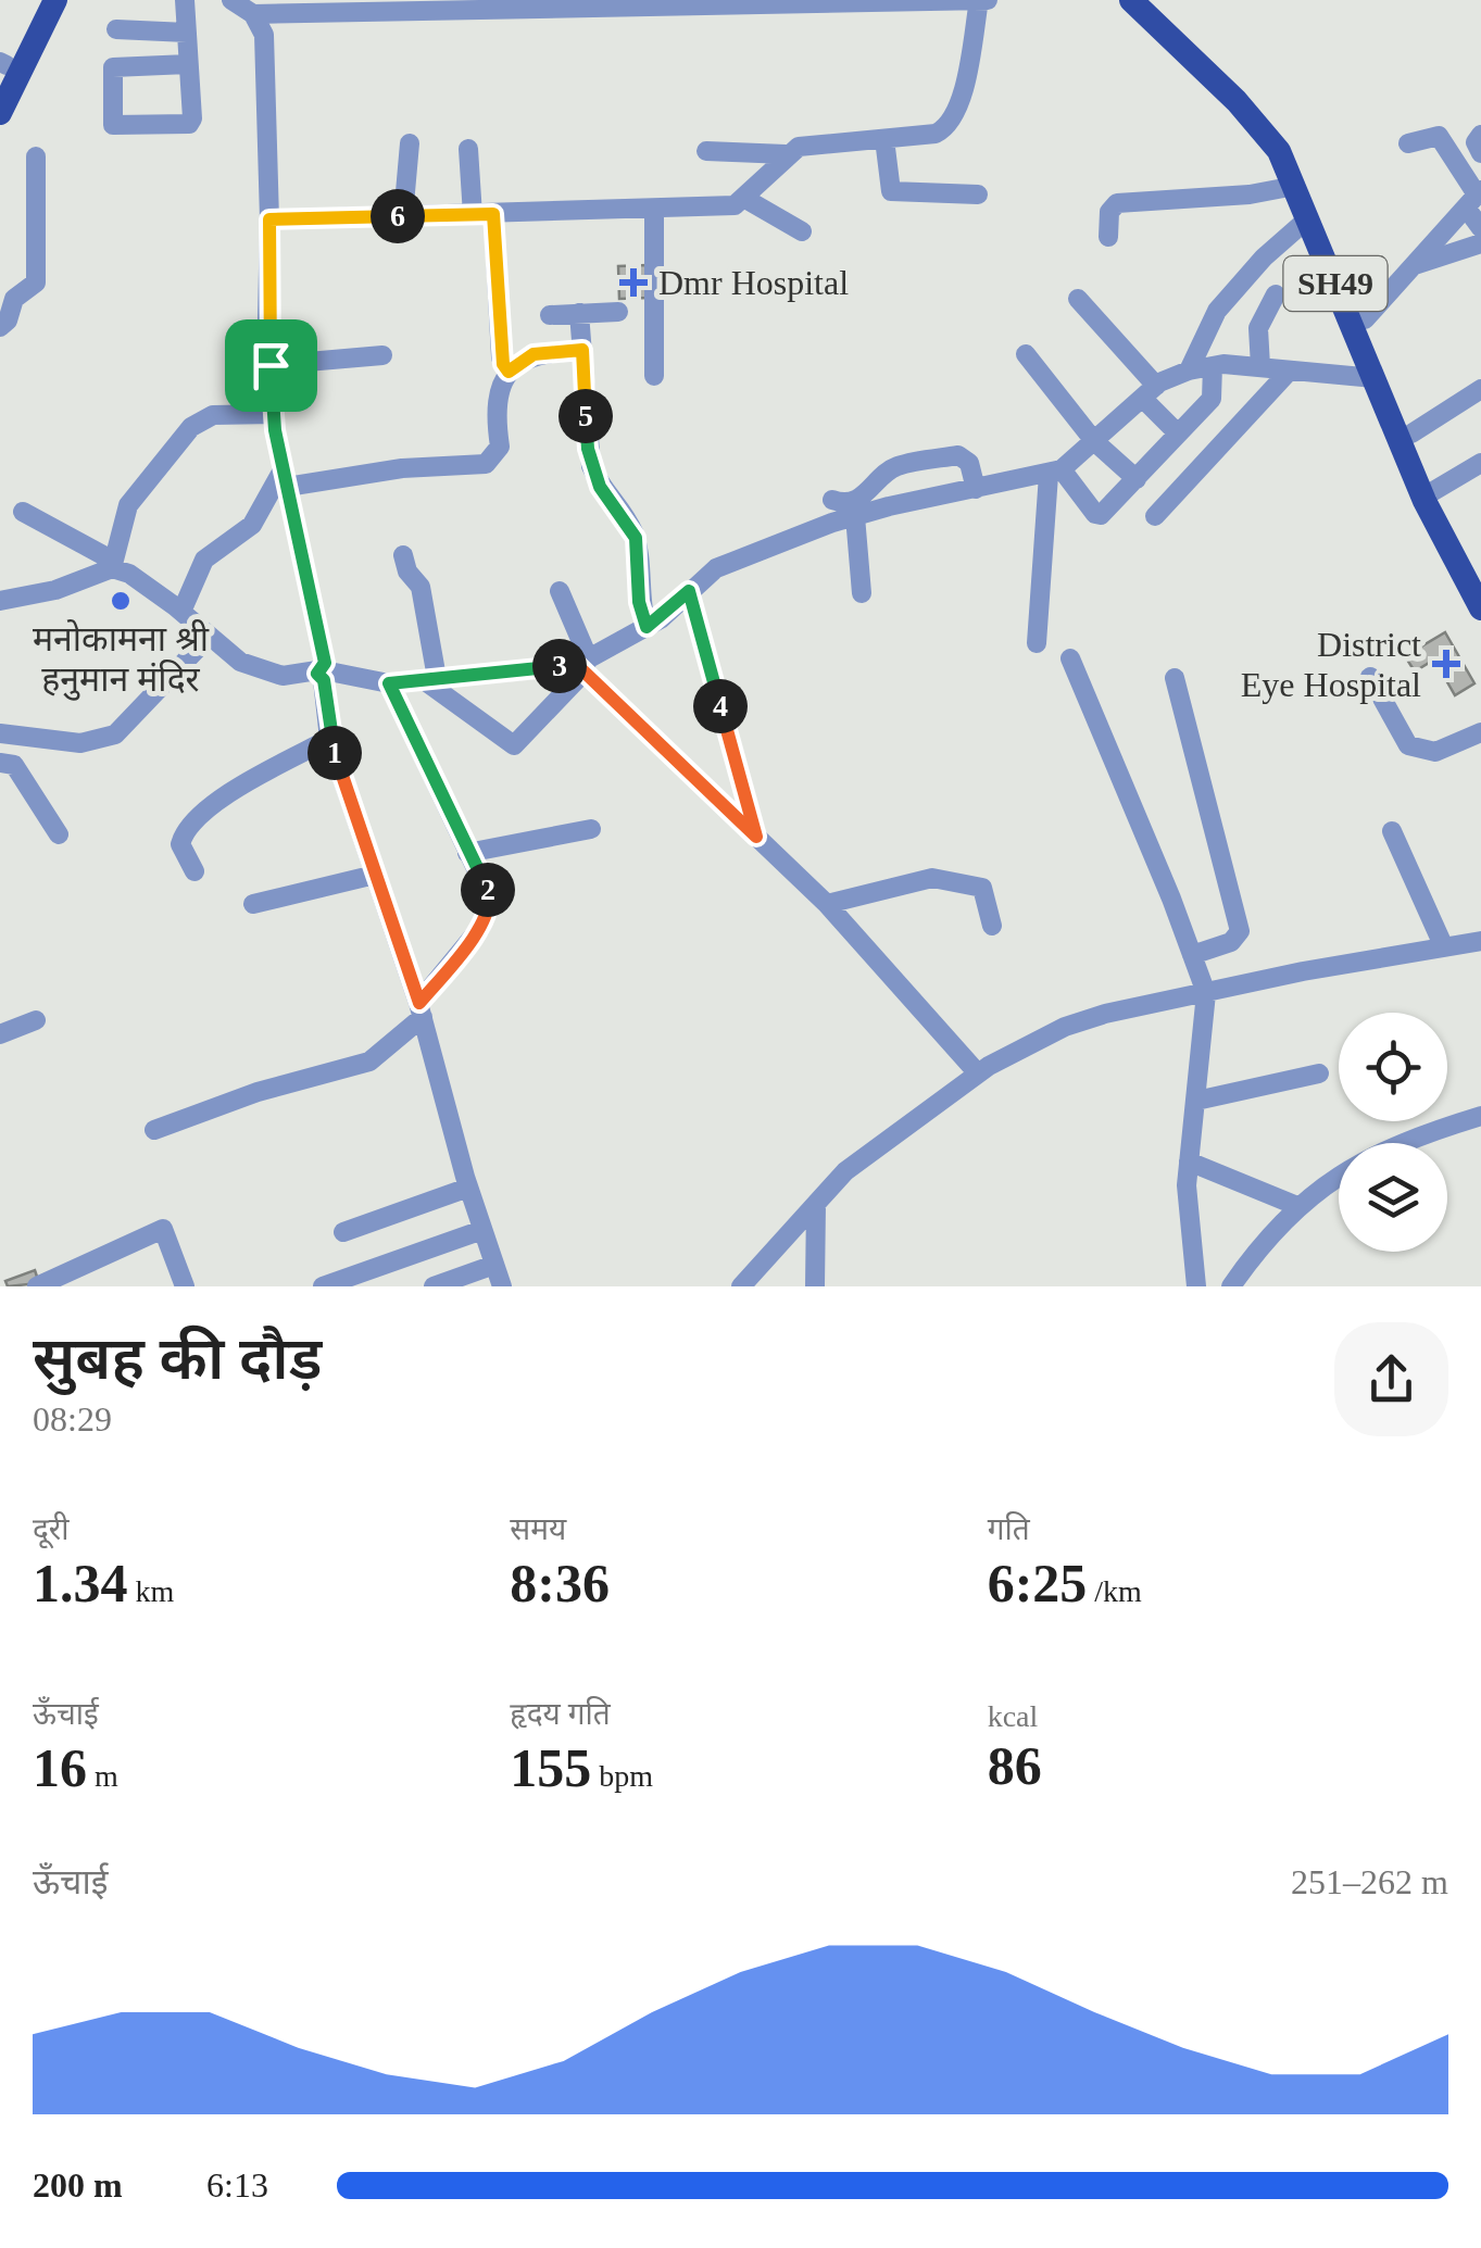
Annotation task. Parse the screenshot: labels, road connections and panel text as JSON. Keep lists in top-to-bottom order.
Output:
{
  "streets": {
    "main road": ["SH49"]
  },
  "places": {
    "health": ["Dmr Hospital", "District Eye Hospital"],
    "other": ["मनोकामना श्री हनुमान मंदिर"]
  },
  "page": {
    "pins": [
      "6",
      "5",
      "3",
      "4",
      "1",
      "2"
    ],
    "heading": ["सुबह की दौड़", "08:29"],
    "stats": [
      ["दूरी", "1.34 km"],
      ["समय", "8:36"],
      ["गति", "6:25 /km"],
      ["ऊँचाई", "16 m"],
      ["हृदय गति", "155 bpm"],
      ["kcal", "86"]
    ],
    "chart": ["ऊँचाई", "251–262 m"],
    "list": [
      {
        "name": "200 m",
        "note": "6:13"
      }
    ]
  }
}
